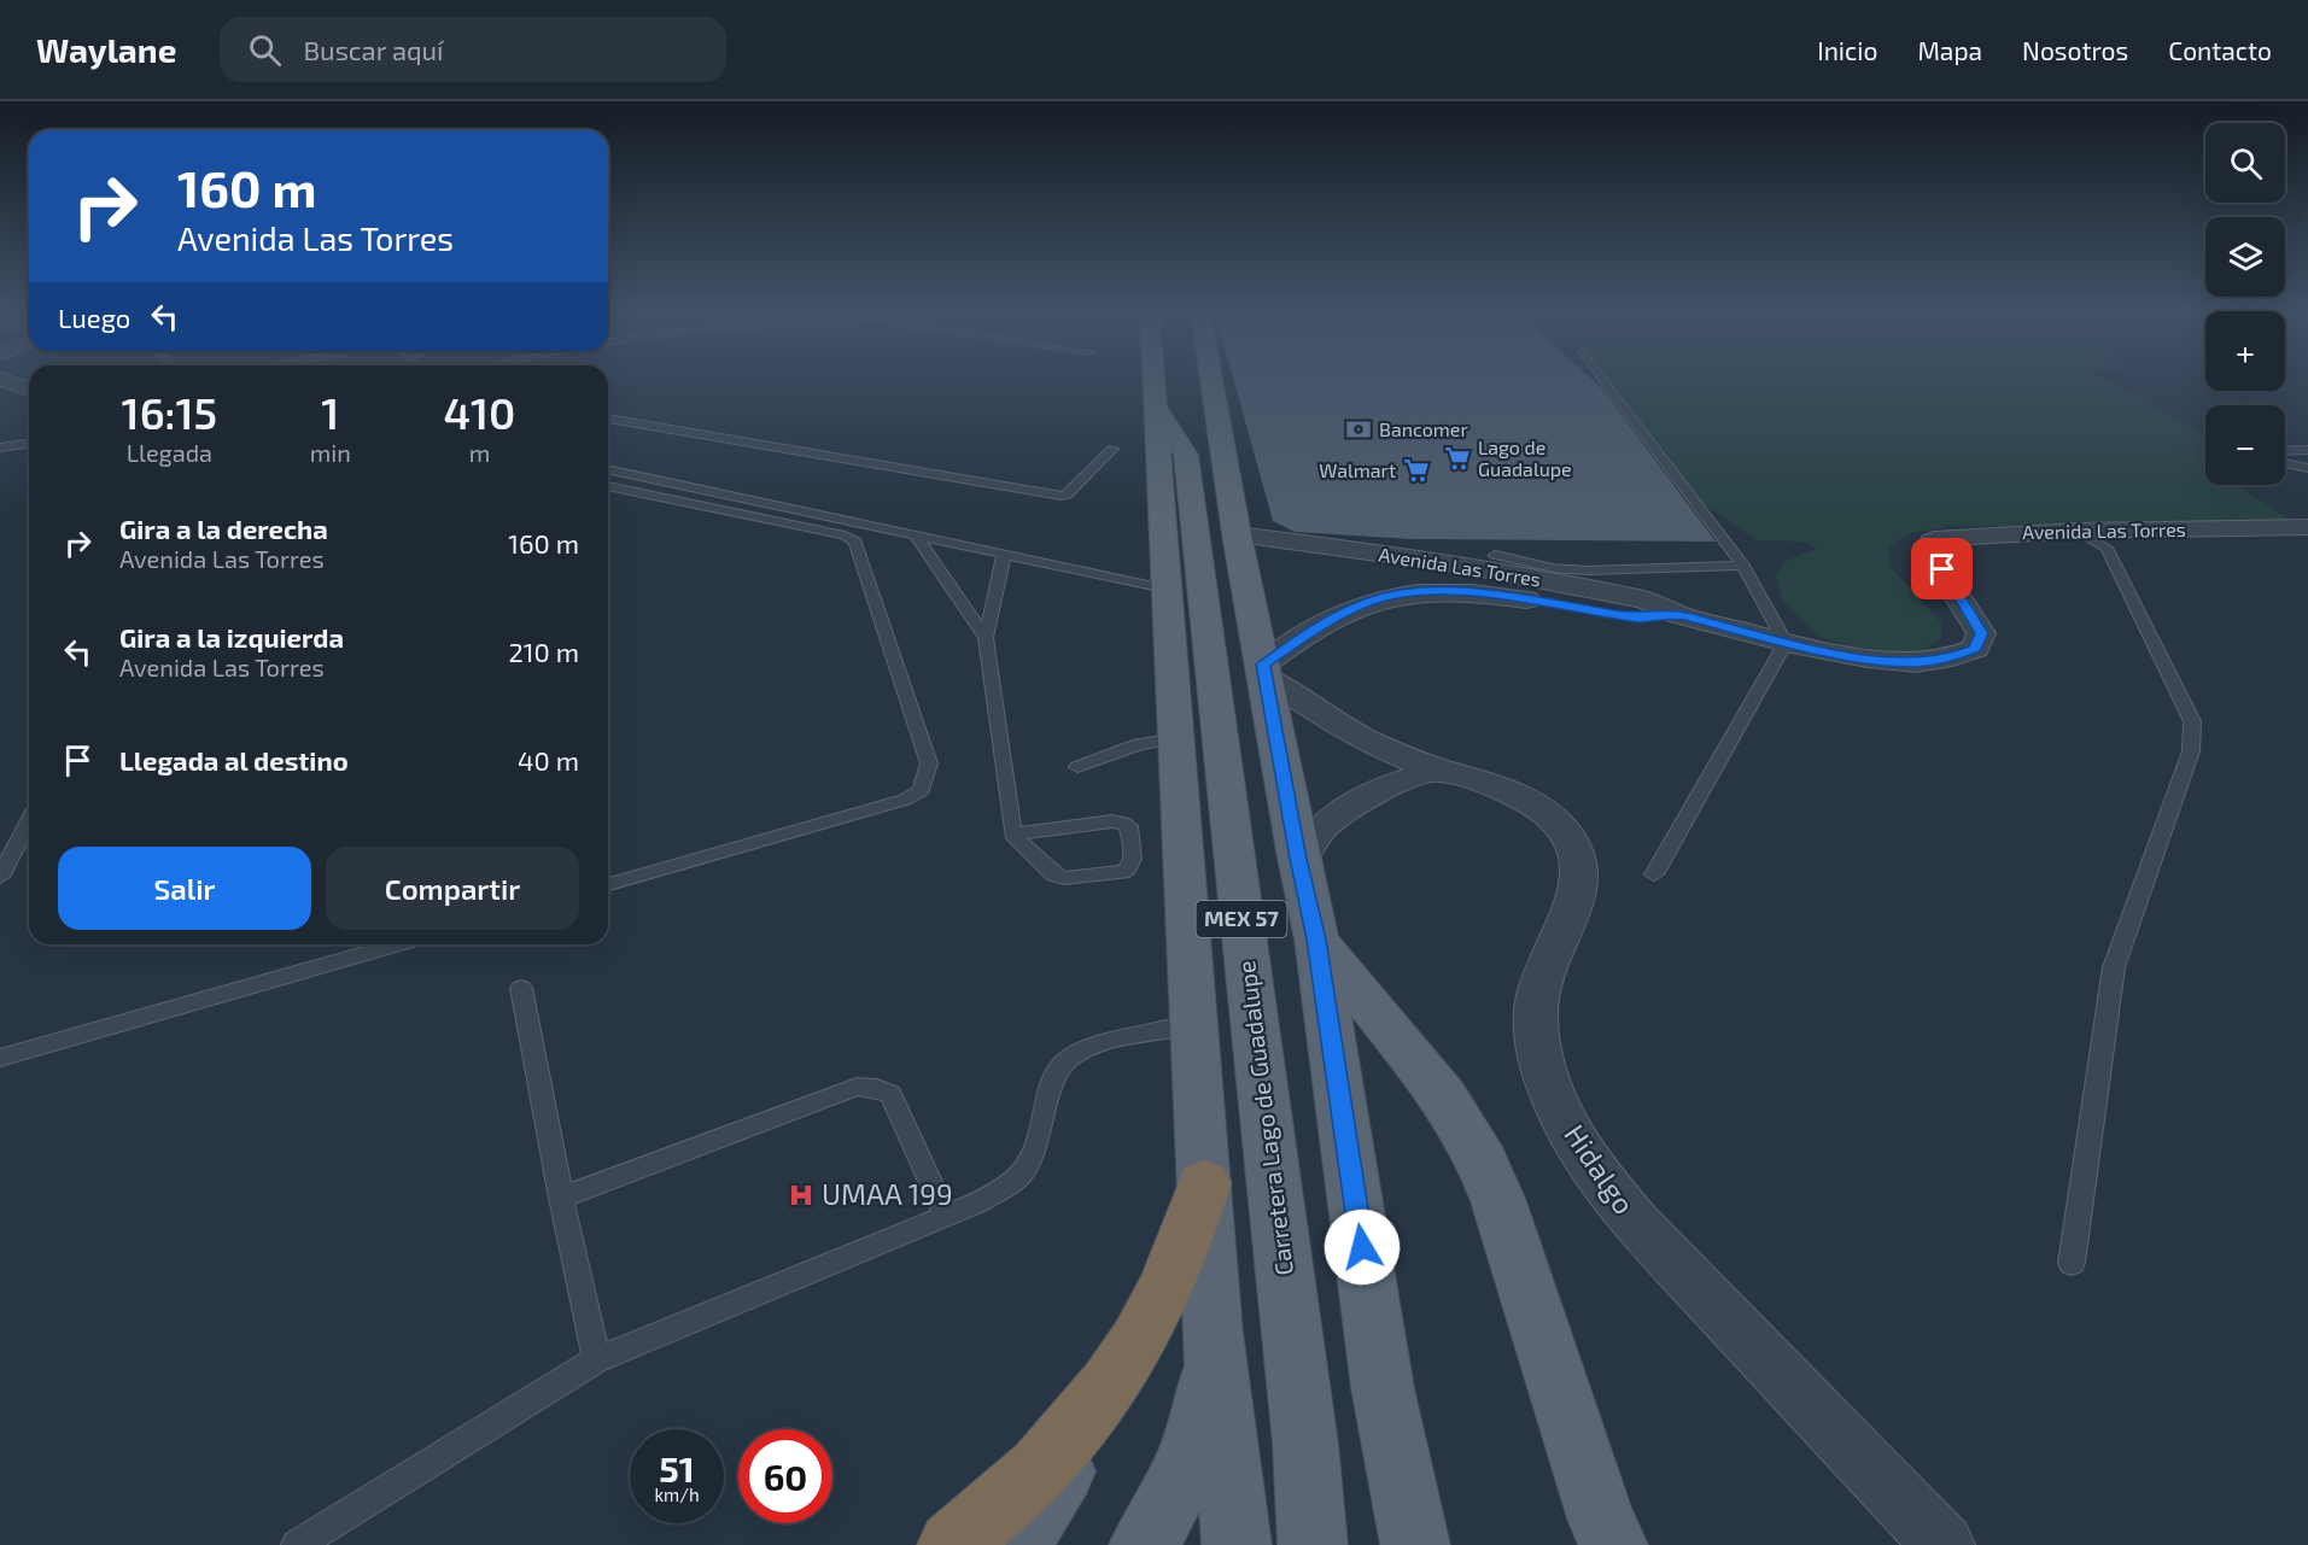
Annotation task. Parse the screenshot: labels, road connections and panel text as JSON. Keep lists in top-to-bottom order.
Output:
{
  "streets": {
    "main road": ["MEX 57", "Carretera Lago de Guadalupe"],
    "street": ["Avenida Las Torres", "Hidalgo"]
  },
  "crossings": [
    ["Avenida Las Torres", "MEX 57"],
    ["Avenida Las Torres", "Hidalgo"],
    ["MEX 57", "Hidalgo"]
  ],
  "places": {
    "bank": ["Bancomer"],
    "supermarket": ["Lago de Guadalupe", "Walmart"],
    "hospital": ["UMAA 199"]
  },
  "page": {
    "header": "Waylane",
    "search": "Buscar aquí",
    "nav": [
      "Inicio",
      "Mapa",
      "Nosotros",
      "Contacto"
    ],
    "map_buttons": ["+", "−"],
    "turn": ["160 m", "Avenida Las Torres"],
    "then": "Luego",
    "eta": [
      "16:15",
      "Llegada",
      "1",
      "min",
      "410",
      "m"
    ],
    "list": [
      {
        "name": "Gira a la derecha",
        "note": "Avenida Las Torres",
        "value": "160 m"
      },
      {
        "name": "Gira a la izquierda",
        "note": "Avenida Las Torres",
        "value": "210 m"
      },
      {
        "name": "Llegada al destino",
        "value": "40 m"
      }
    ],
    "buttons": ["Salir", "Compartir"],
    "speed": "51 km/h",
    "limit": "60"
  }
}
